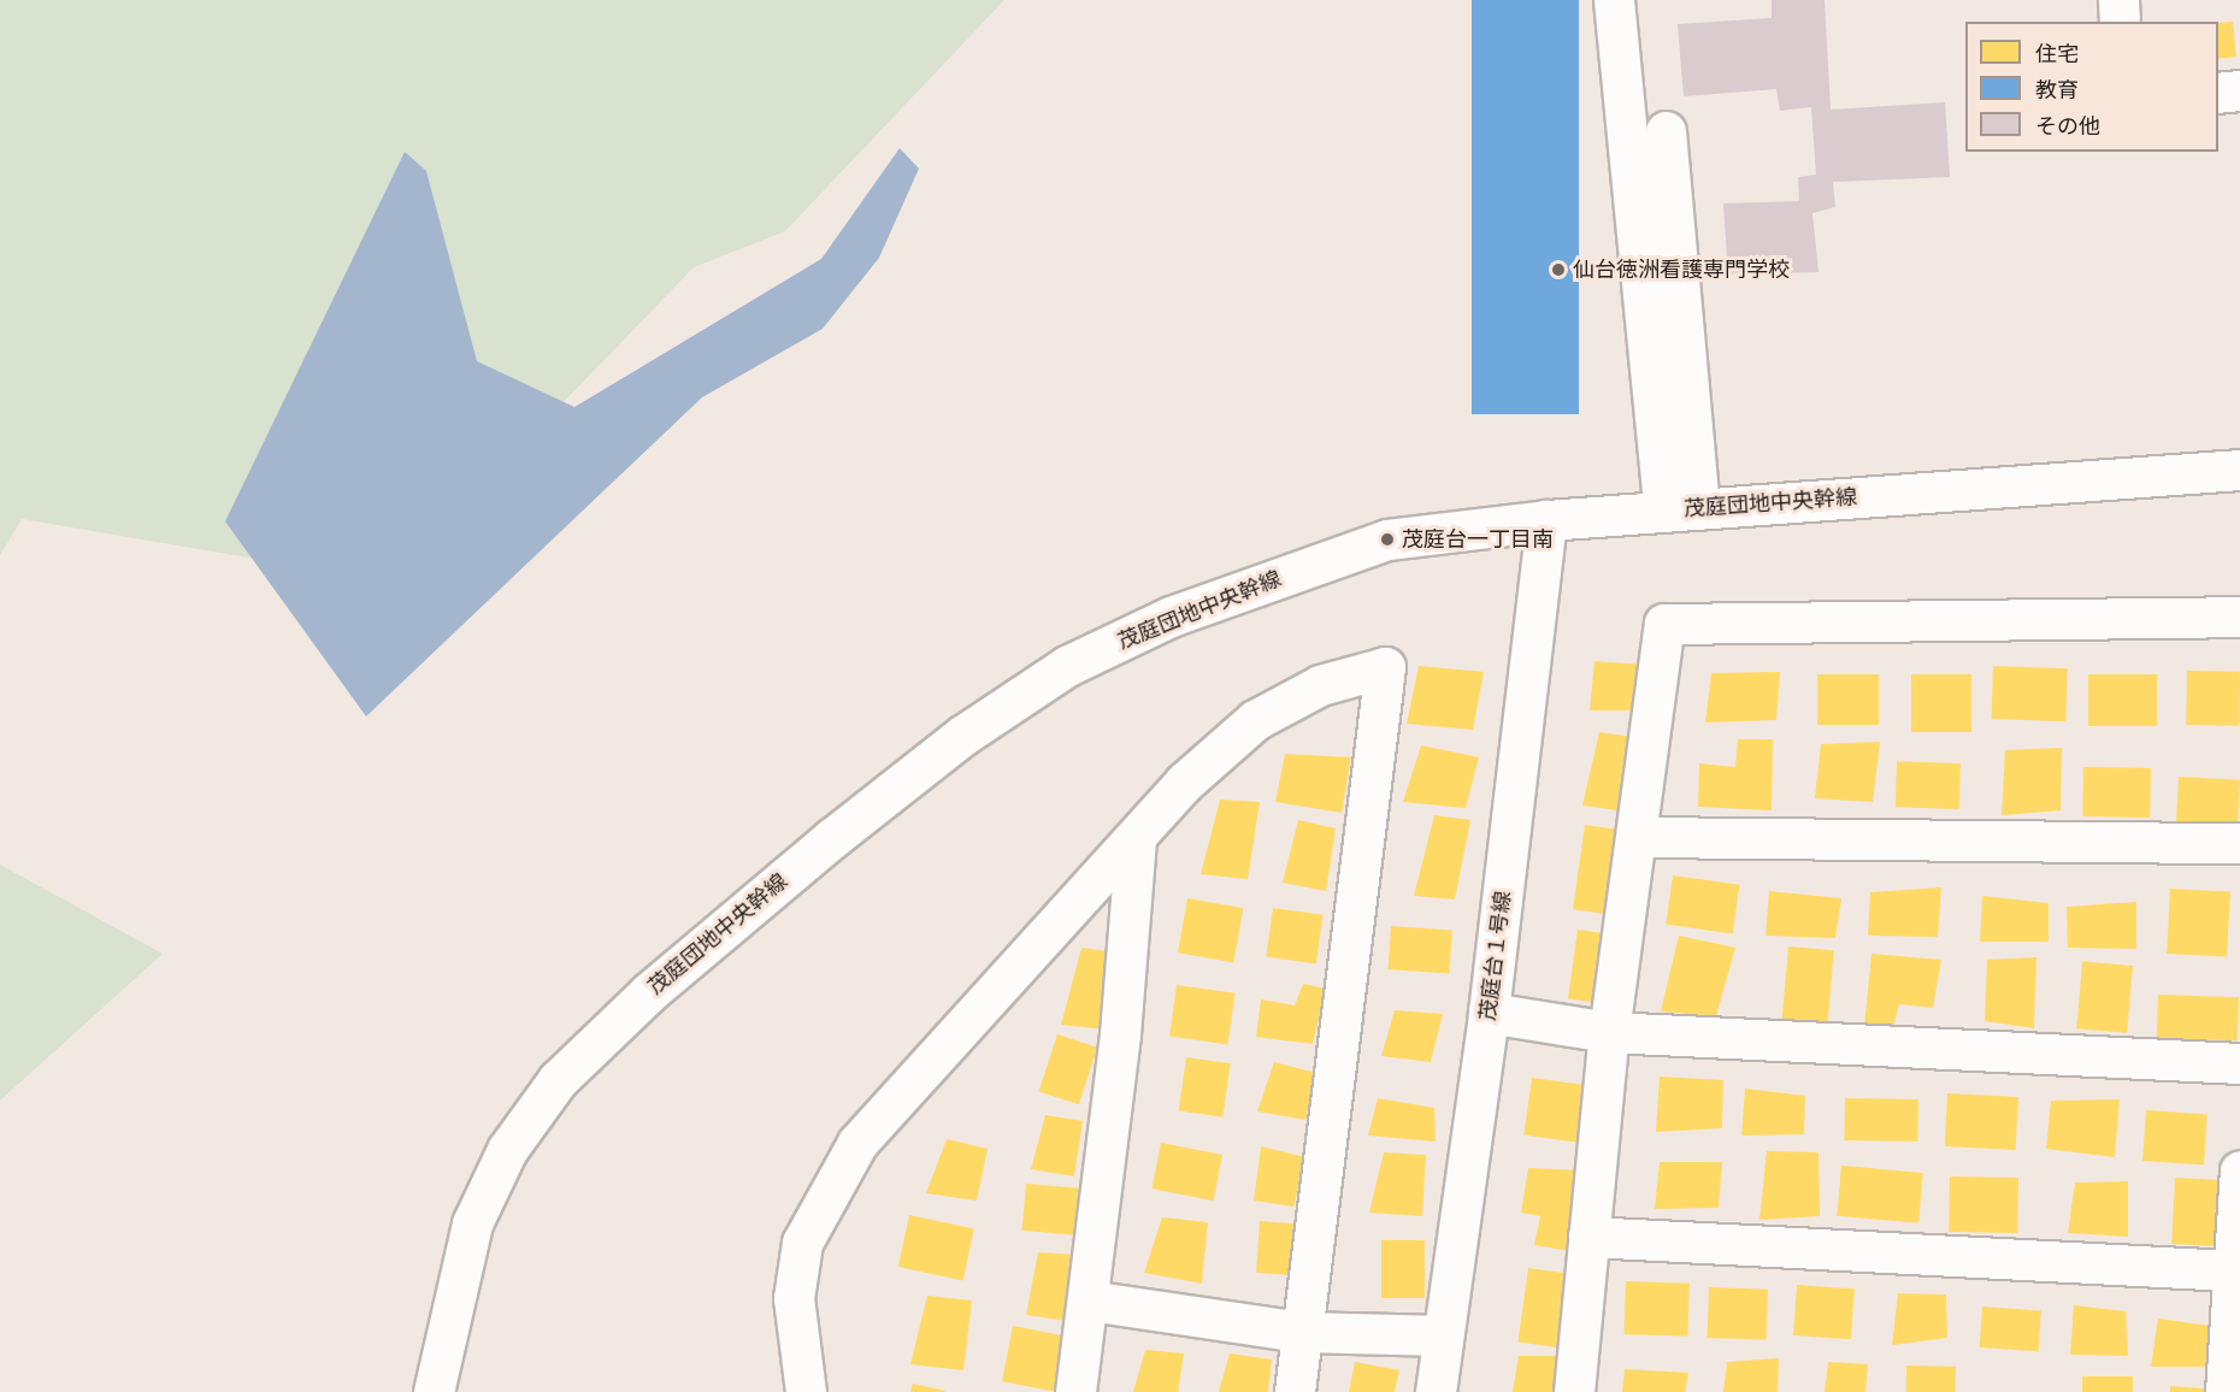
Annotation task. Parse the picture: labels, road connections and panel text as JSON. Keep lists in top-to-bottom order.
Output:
{
  "streets": {
    "street": ["茂庭団地中央幹線", "茂庭台１号線"]
  },
  "crossings": [
    ["茂庭団地中央幹線", "茂庭台１号線"]
  ],
  "places": ["仙台徳洲看護専門学校", "茂庭台一丁目南"],
  "legend": ["住宅", "教育", "その他"]
}
